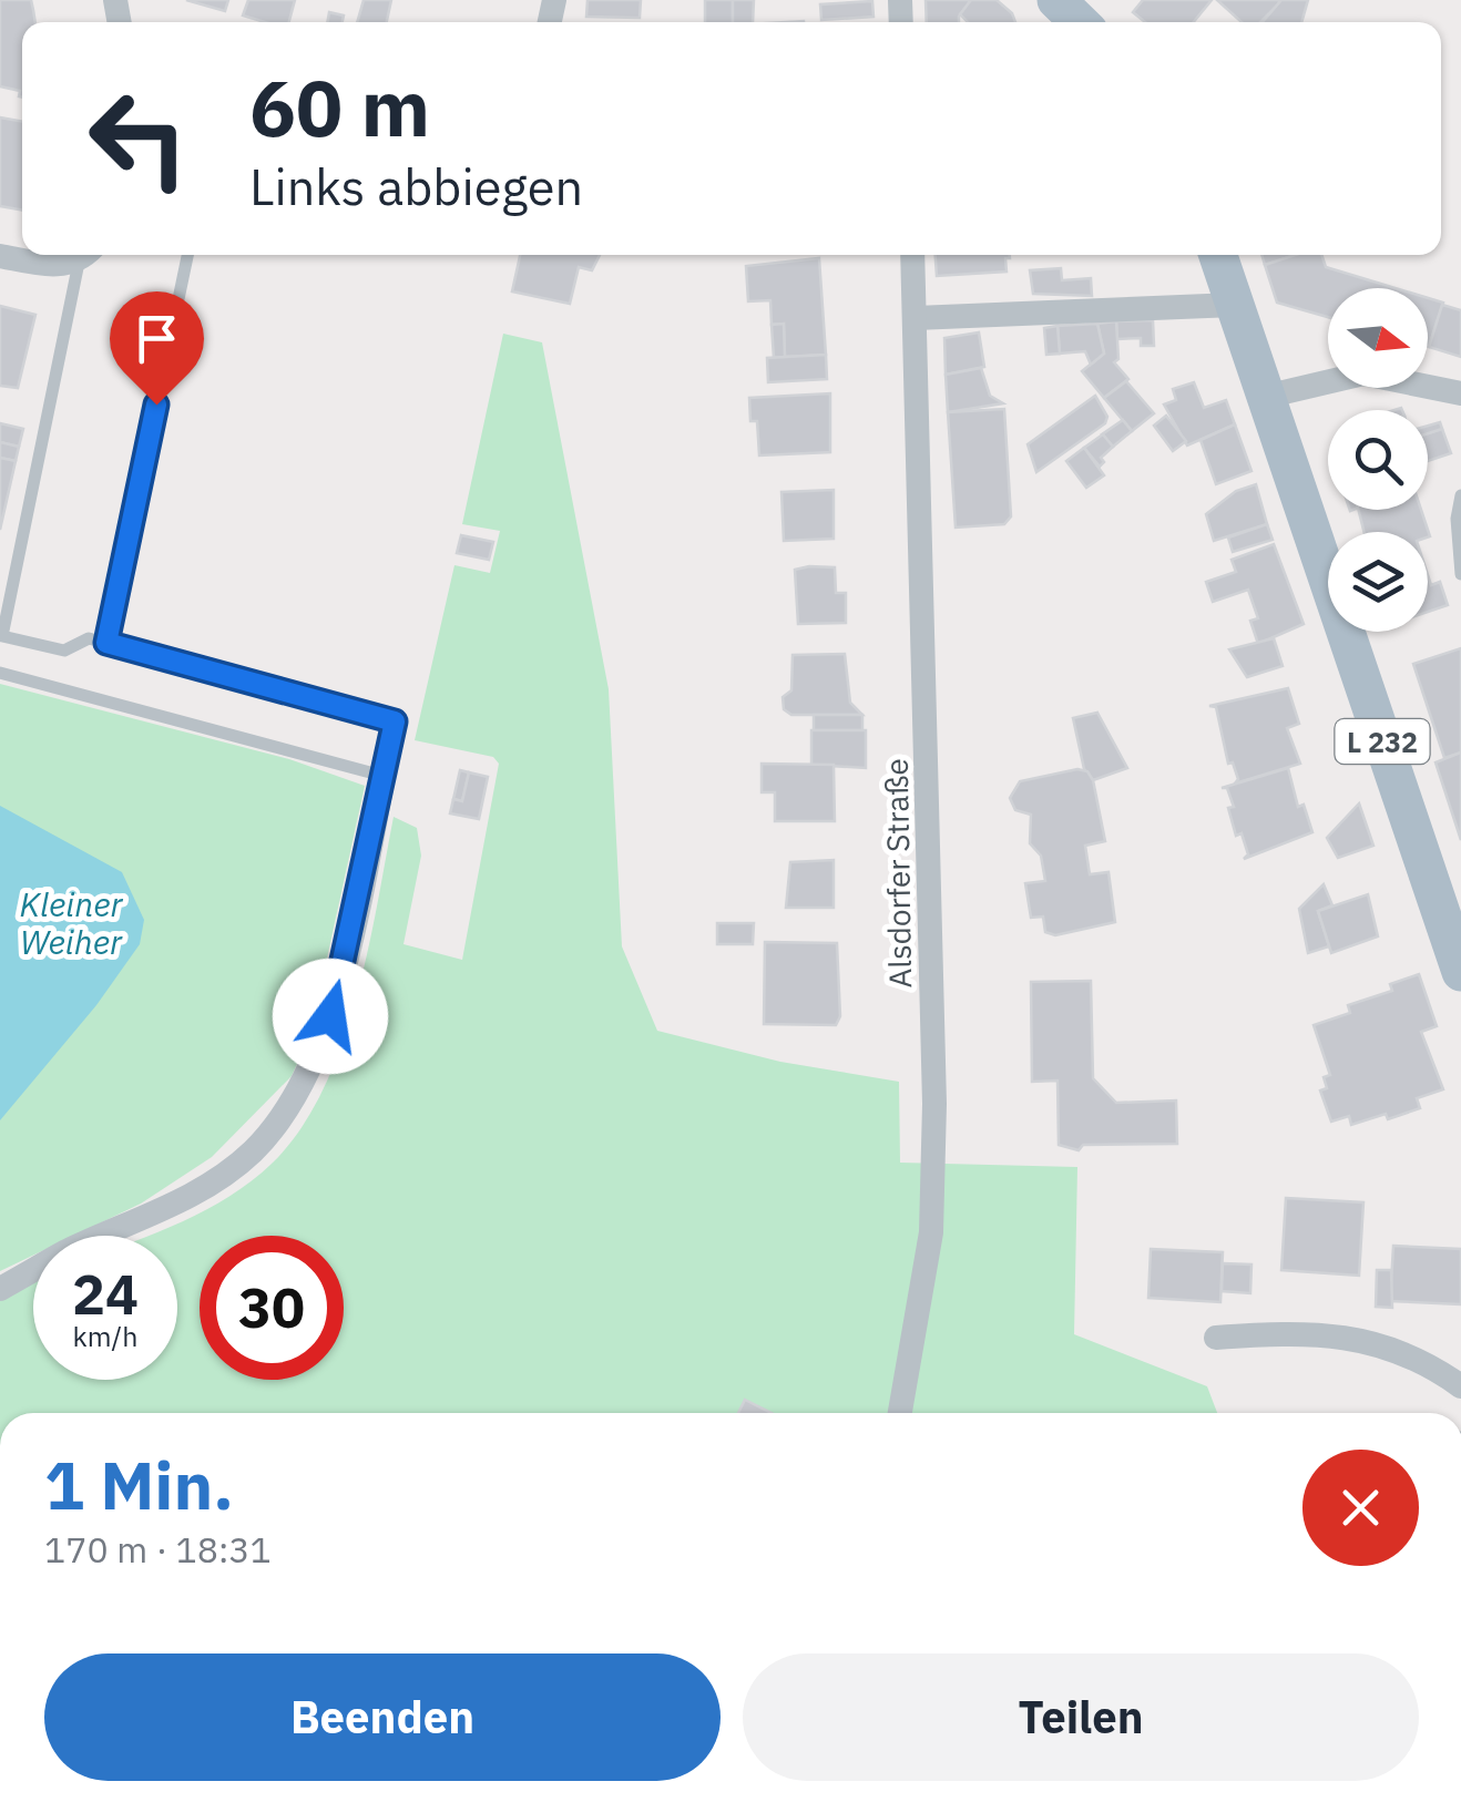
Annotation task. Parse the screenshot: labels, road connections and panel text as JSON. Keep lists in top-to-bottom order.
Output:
{
  "streets": {
    "main road": ["L 232"],
    "street": ["Alsdorfer Straße"]
  },
  "water": ["Kleiner Weiher"],
  "north": "right",
  "page": {
    "turn": ["60 m", "Links abbiegen"],
    "speed": "24 km/h",
    "limit": "30",
    "heading": ["1 Min.", "170 m · 18:31"],
    "buttons": ["Beenden", "Teilen"]
  }
}
